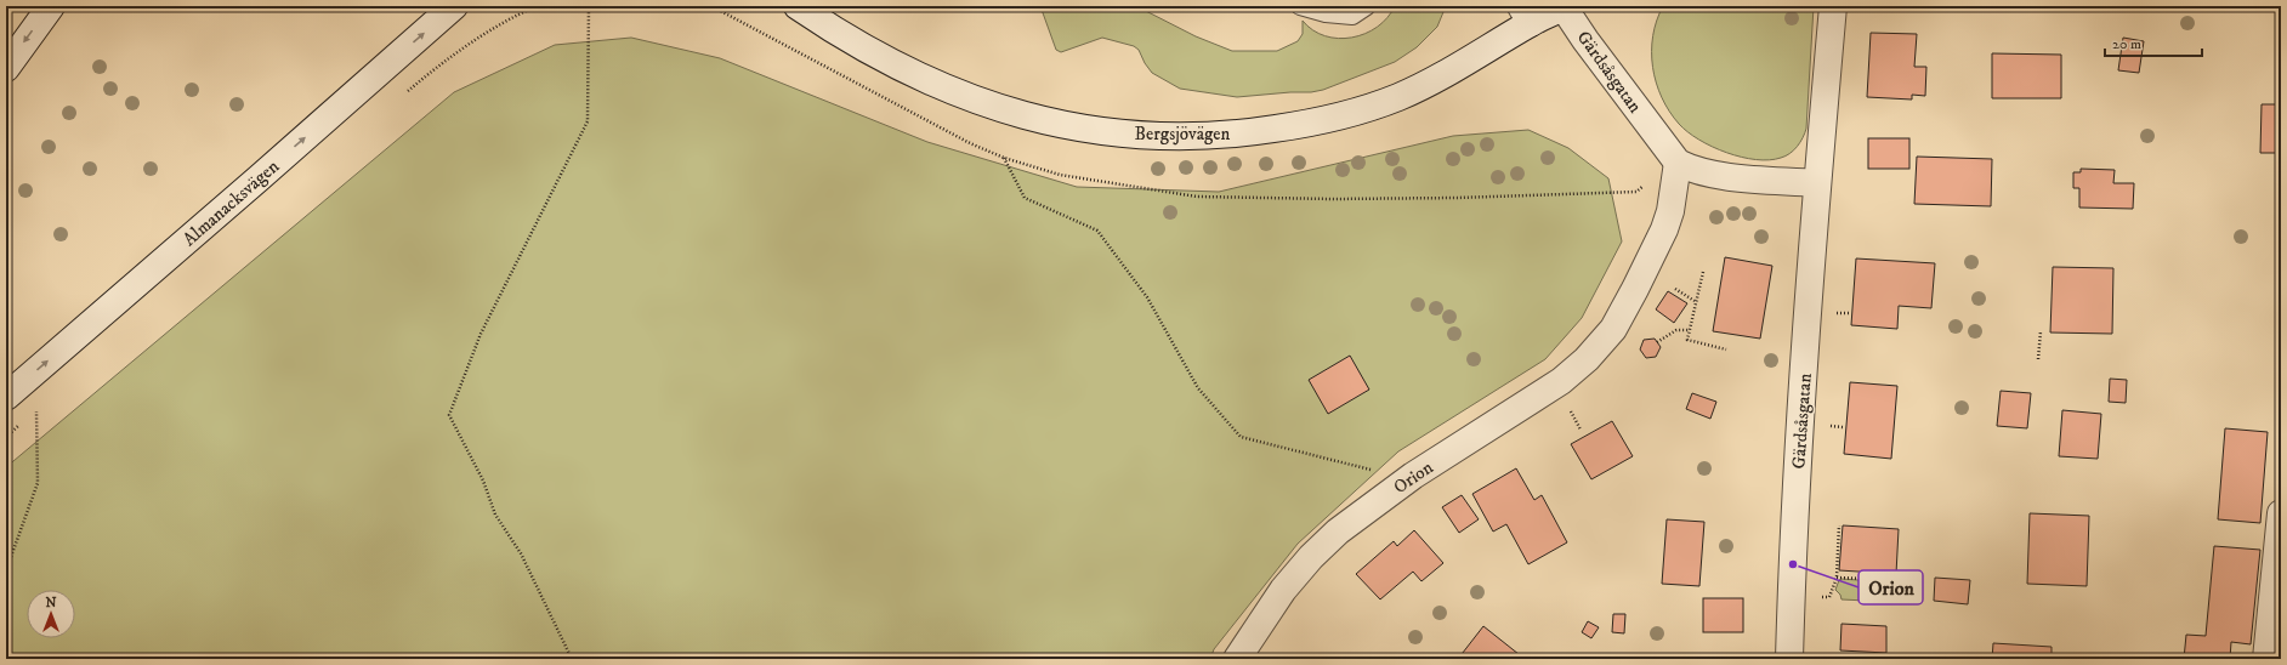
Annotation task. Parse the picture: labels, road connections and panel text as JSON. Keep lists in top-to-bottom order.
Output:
{
  "streets": {
    "street": [
      "Gärdsåsgatan",
      "Bergsjövägen",
      "Almanacksvägen",
      "Orion"
    ]
  },
  "crossings": [
    ["Gärdsåsgatan", "Bergsjövägen"],
    ["Gärdsåsgatan", "Orion"]
  ],
  "one_way": ["Almanacksvägen"],
  "places": ["Orion"],
  "scale_bar": "20 m",
  "north": "top"
}
